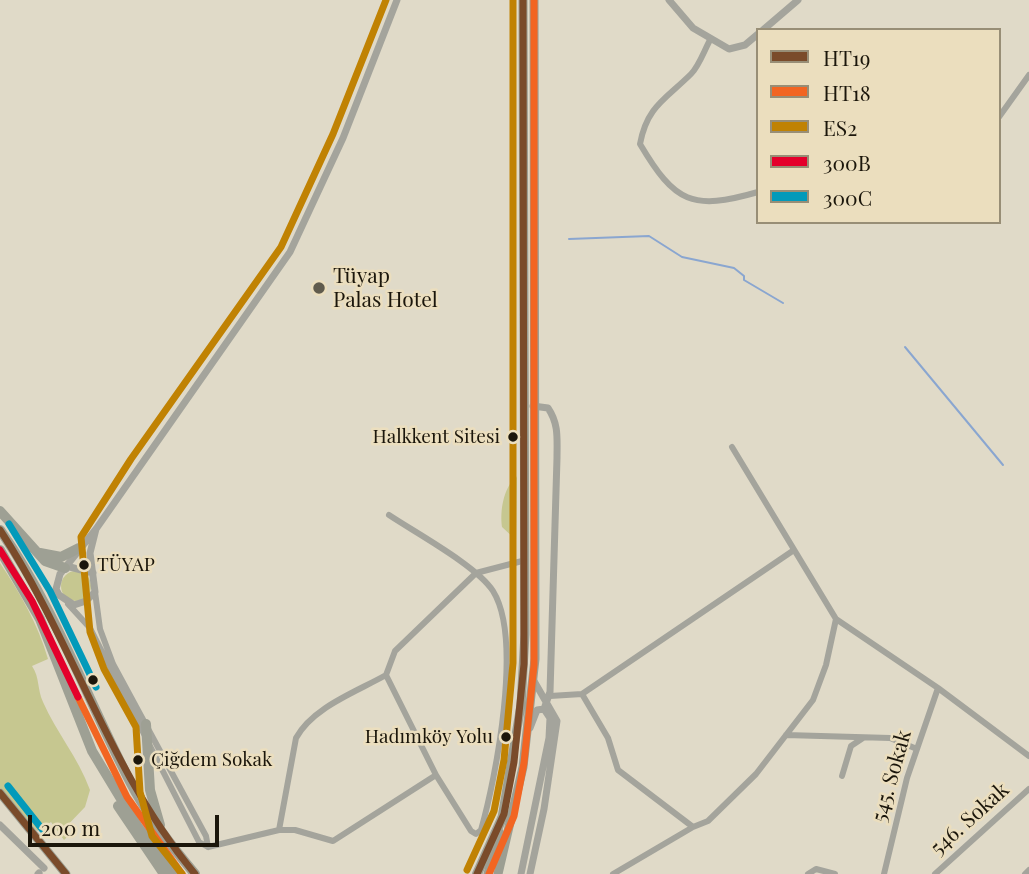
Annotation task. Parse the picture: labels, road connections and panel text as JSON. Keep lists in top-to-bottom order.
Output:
{
  "streets": {
    "street": ["545. Sokak", "546. Sokak"]
  },
  "places": [
    "Tüyap Palas Hotel",
    "Halkkent Sitesi",
    "TÜYAP",
    "Hadımköy Yolu",
    "Çiğdem Sokak"
  ],
  "lines": [
    "transit line HT19",
    "transit line HT18",
    "transit line ES2",
    "transit line 300C",
    "transit line 300B"
  ],
  "legend": [
    "HT19",
    "HT18",
    "ES2",
    "300B",
    "300C"
  ],
  "scale_bar": "200 m"
}
